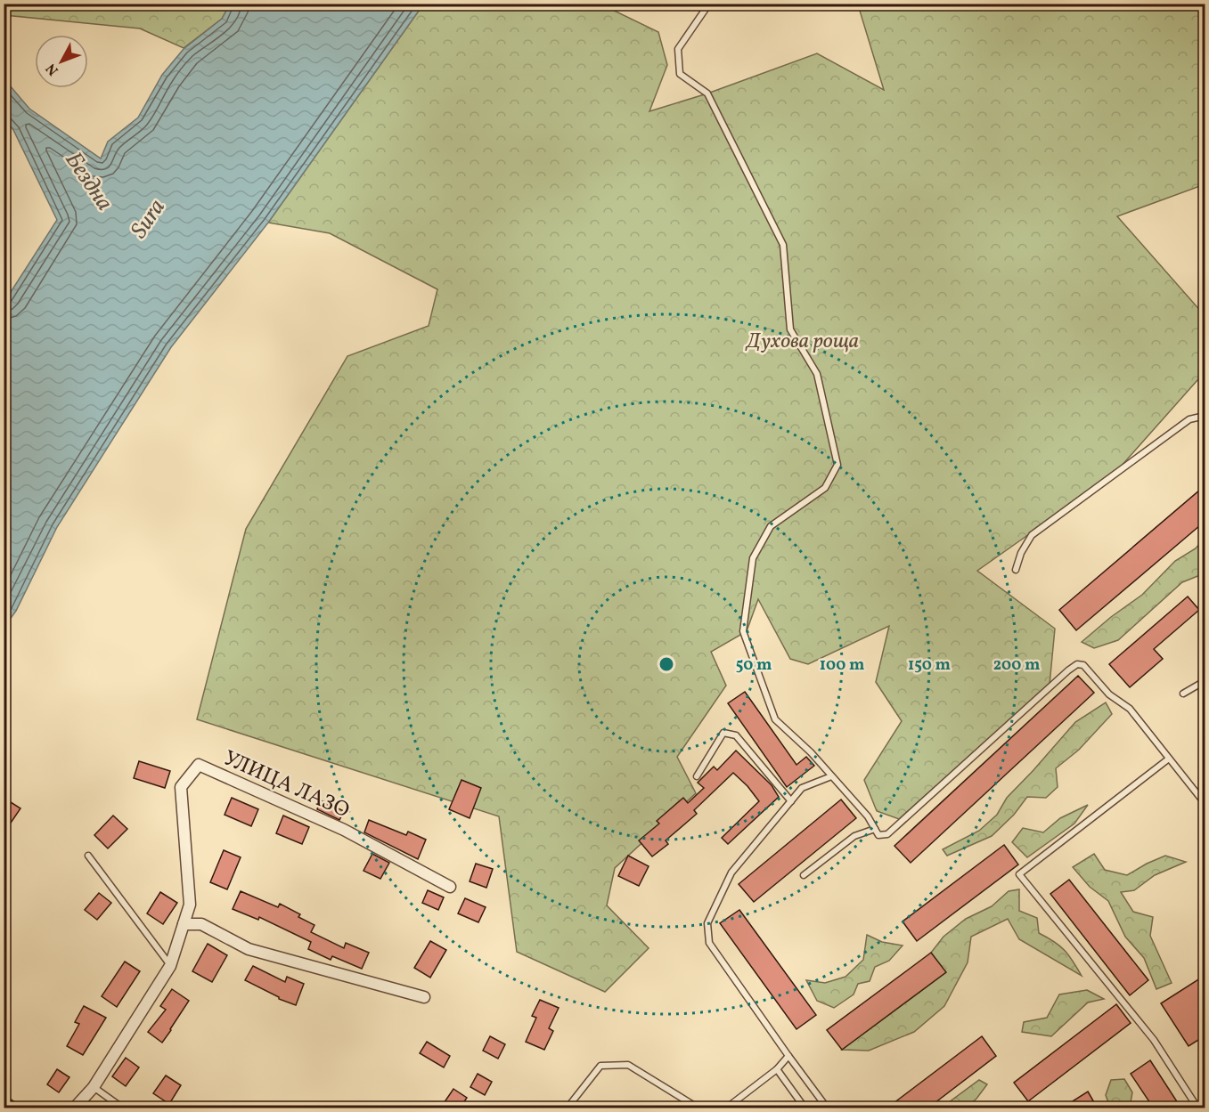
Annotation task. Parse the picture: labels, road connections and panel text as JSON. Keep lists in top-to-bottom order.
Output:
{
  "streets": {
    "street": ["УЛИЦА ЛАЗО"]
  },
  "water": ["Бездна", "Sura"],
  "parks": ["Духова роща"],
  "north": "bottom left",
  "rings": [
    "50 m",
    "100 m",
    "150 m",
    "200 m"
  ]
}
